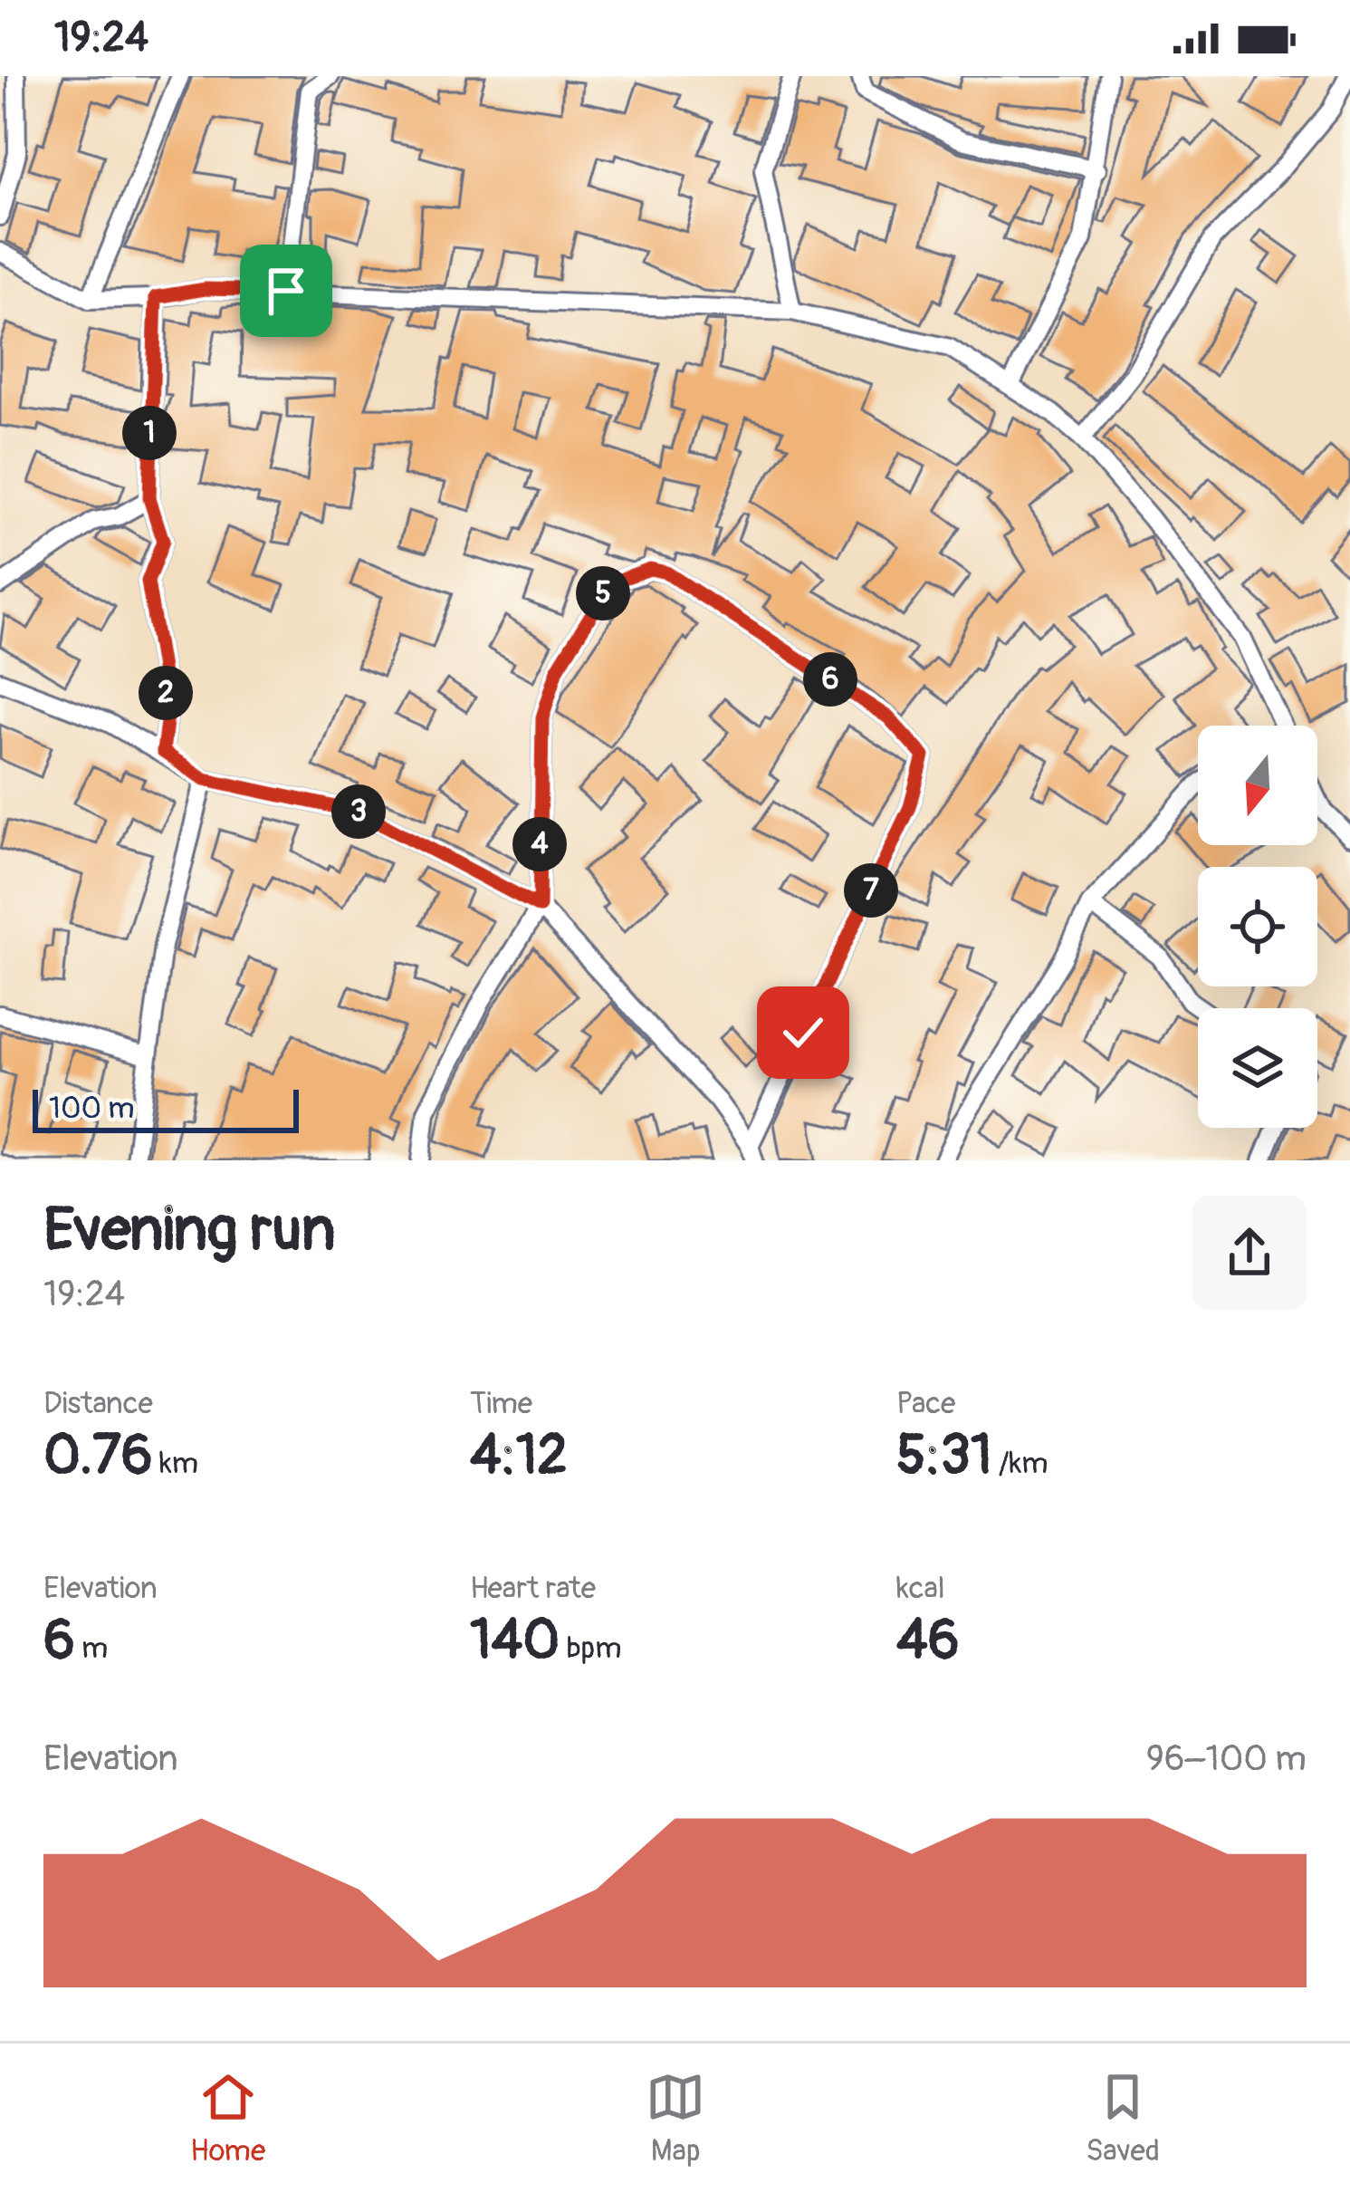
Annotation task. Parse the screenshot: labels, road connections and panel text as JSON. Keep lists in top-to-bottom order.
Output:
{
  "scale_bar": "100 m",
  "north": "bottom",
  "page": {
    "status": "19:24",
    "pins": [
      "1",
      "5",
      "6",
      "2",
      "3",
      "4",
      "7"
    ],
    "scale": "100 m",
    "heading": ["Evening run", "19:24"],
    "stats": [
      ["Distance", "0.76 km"],
      ["Time", "4:12"],
      ["Pace", "5:31 /km"],
      ["Elevation", "6 m"],
      ["Heart rate", "140 bpm"],
      ["kcal", "46"]
    ],
    "chart": ["Elevation", "96–100 m"],
    "tabs": ["Home", "Map", "Saved"]
  }
}
